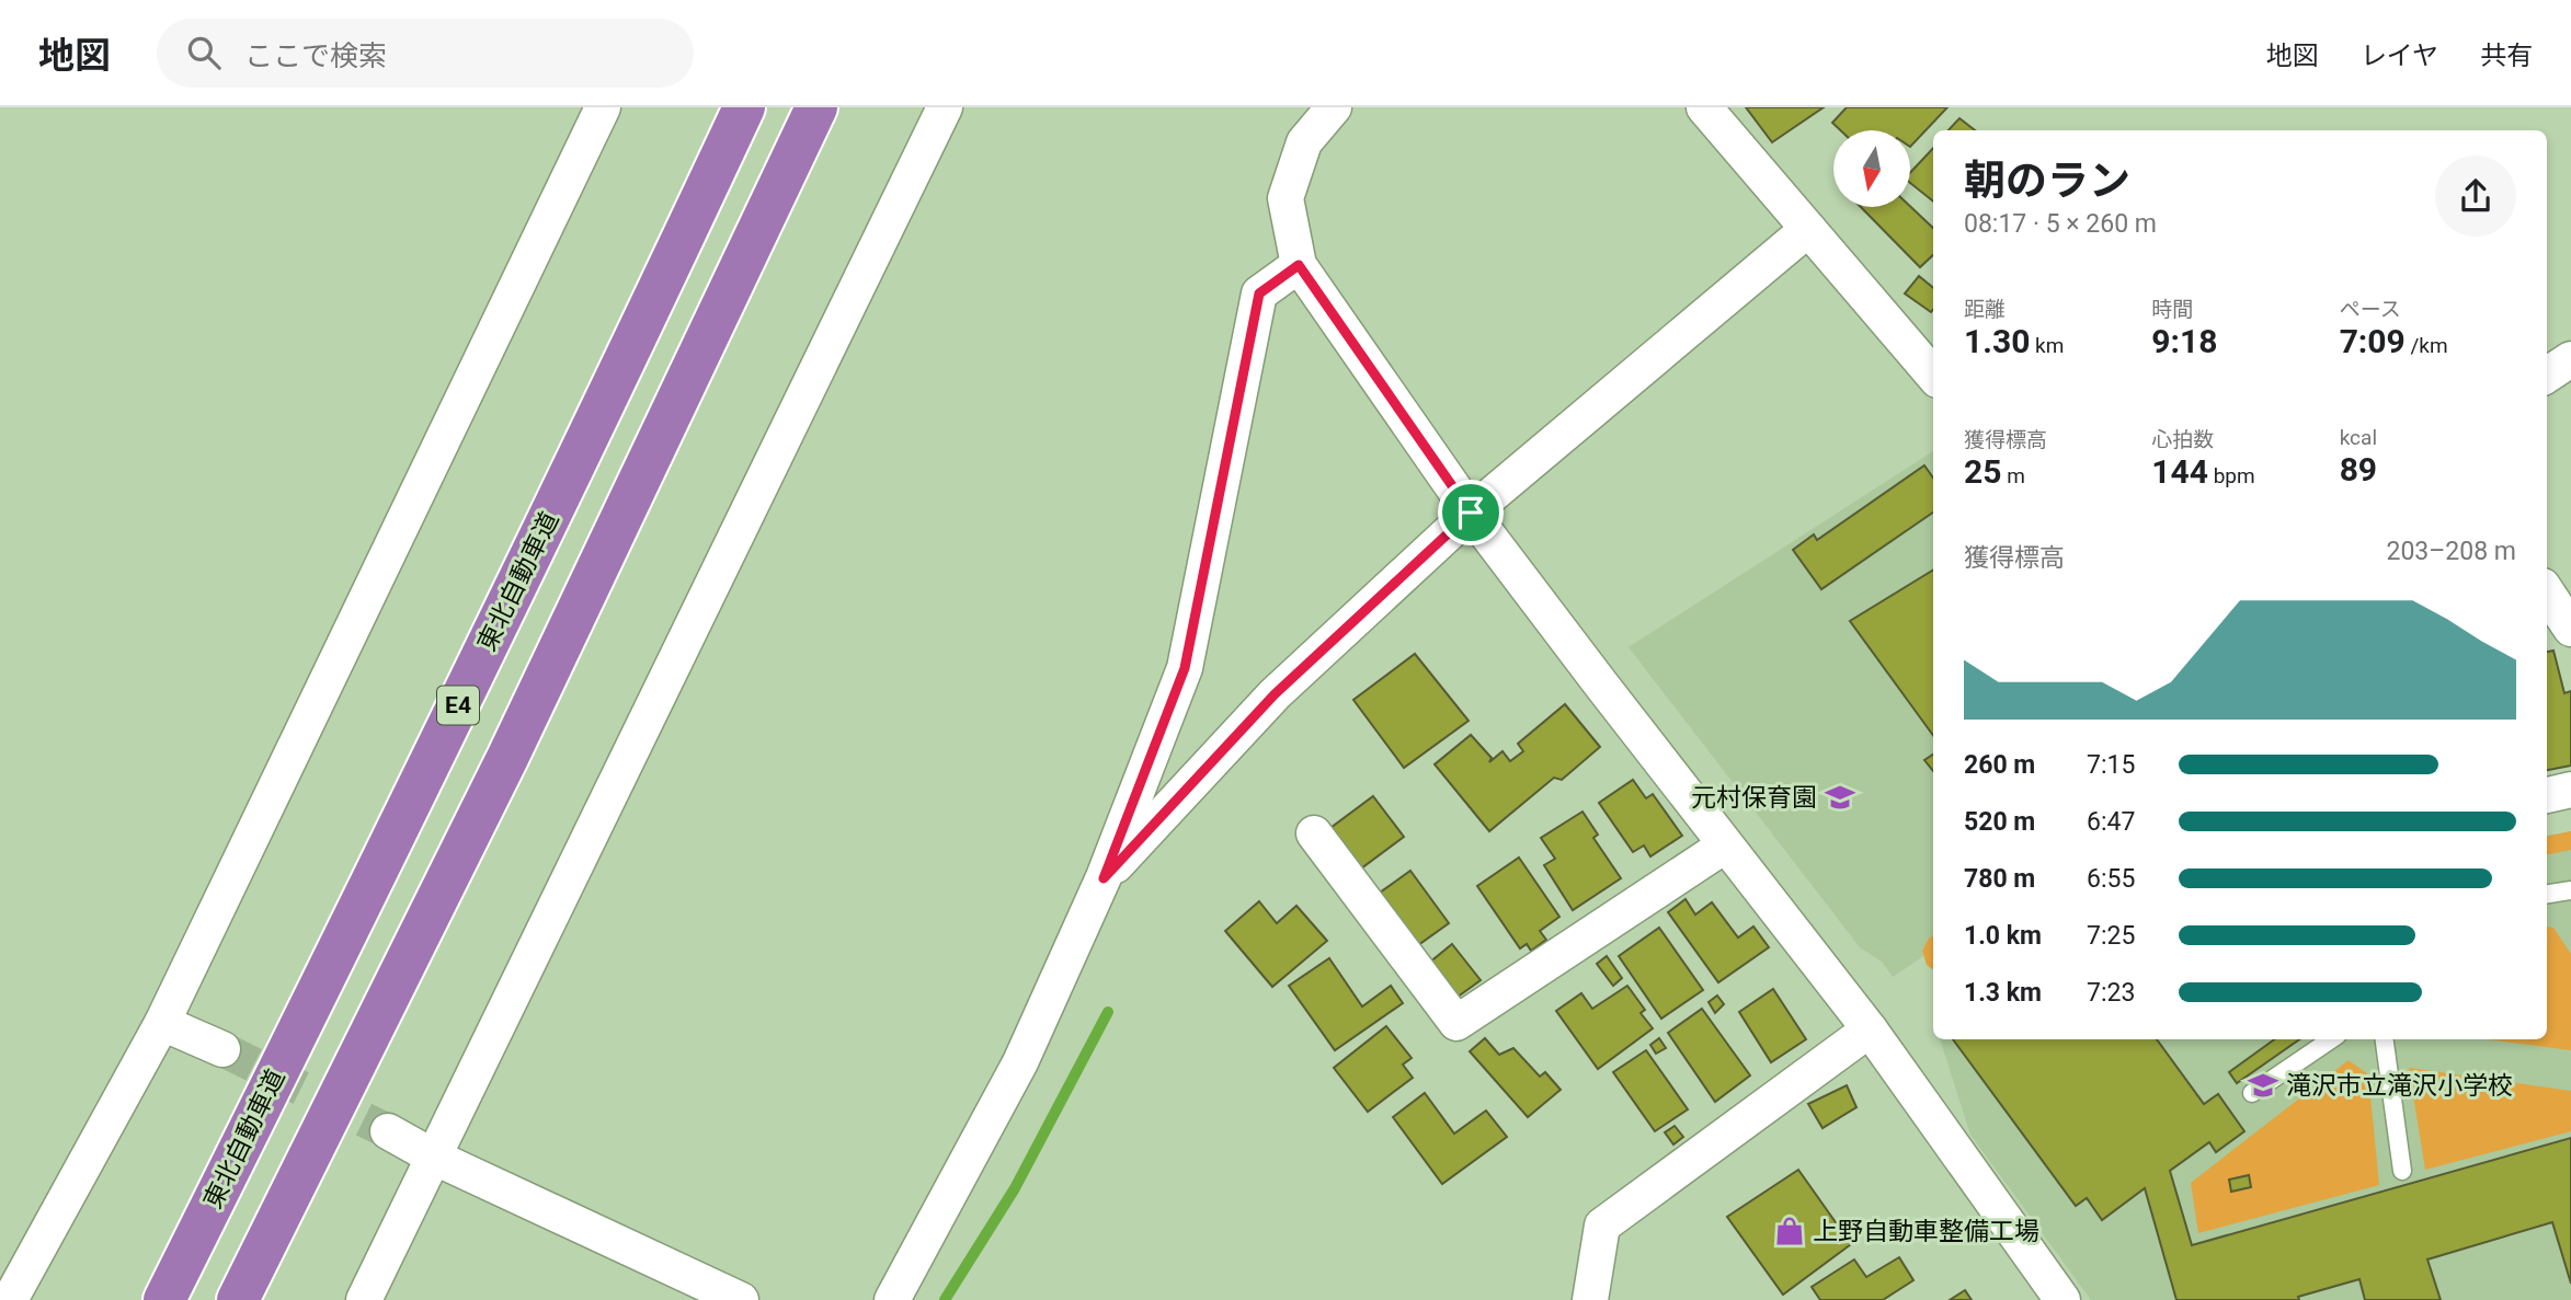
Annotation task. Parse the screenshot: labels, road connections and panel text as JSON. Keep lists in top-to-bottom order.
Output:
{
  "streets": {
    "highway": ["東北自動車道", "E4"]
  },
  "places": {
    "school or university": ["元村保育園", "滝沢市立滝沢小学校"],
    "shop": ["上野自動車整備工場"]
  },
  "north": "bottom",
  "page": {
    "header": "地図",
    "search": "ここで検索",
    "nav": ["地図", "レイヤ", "共有"],
    "heading": ["朝のラン", "08:17 · 5 × 260 m"],
    "stats": [
      ["距離", "1.30 km"],
      ["時間", "9:18"],
      ["ペース", "7:09 /km"],
      ["獲得標高", "25 m"],
      ["心拍数", "144 bpm"],
      ["kcal", "89"]
    ],
    "chart": ["獲得標高", "203–208 m"],
    "list": [
      {
        "name": "260 m",
        "note": "7:15"
      },
      {
        "name": "520 m",
        "note": "6:47"
      },
      {
        "name": "780 m",
        "note": "6:55"
      },
      {
        "name": "1.0 km",
        "note": "7:25"
      },
      {
        "name": "1.3 km",
        "note": "7:23"
      }
    ]
  }
}
